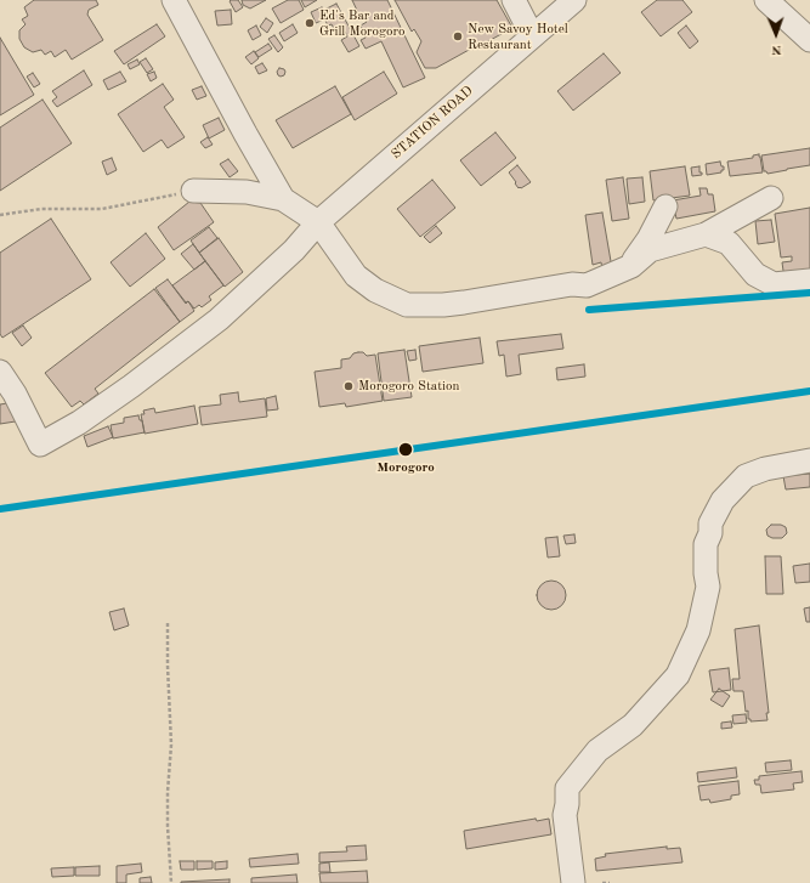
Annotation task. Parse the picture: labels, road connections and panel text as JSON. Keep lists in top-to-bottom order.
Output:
{
  "streets": {
    "street": ["STATION ROAD"]
  },
  "places": [
    "Ed's Bar and Grill Morogoro",
    "New Savoy Hotel Restaurant",
    "Morogoro Station",
    "Morogoro"
  ],
  "north": "bottom"
}
